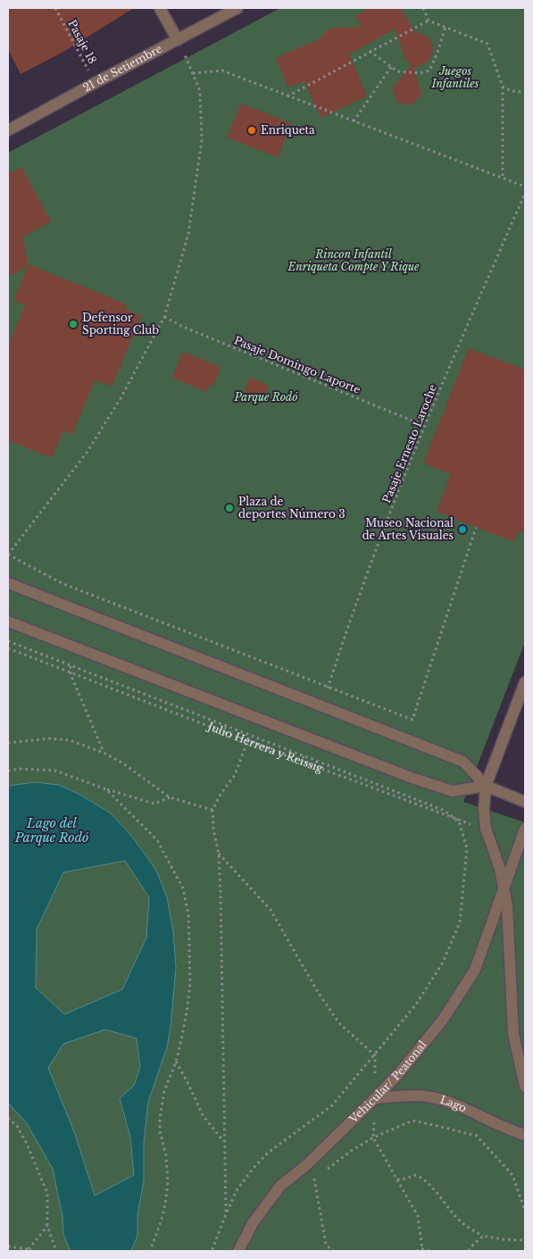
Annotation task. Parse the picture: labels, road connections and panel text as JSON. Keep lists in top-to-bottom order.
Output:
{
  "streets": {
    "street": ["21 de Setiembre", "Vehicular/ Peatonal", "Lago"],
    "path": [
      "Pasaje 18",
      "Pasaje Domingo Laporte",
      "Pasaje Ernesto Laroche",
      "Julio Herrera y Reissig"
    ]
  },
  "crossings": [
    ["Pasaje 18", "21 de Setiembre"],
    ["Pasaje Domingo Laporte", "Pasaje Ernesto Laroche"],
    ["Vehicular/ Peatonal", "Lago"]
  ],
  "water": ["Lago del Parque Rodó"],
  "parks": ["Juegos Infantiles", "Rincon Infantil Enriqueta Compte Y Rique", "Parque Rodó"],
  "places": [
    "Enriqueta",
    "Defensor Sporting Club",
    "Plaza de deportes Número 3",
    "Museo Nacional de Artes Visuales"
  ]
}
